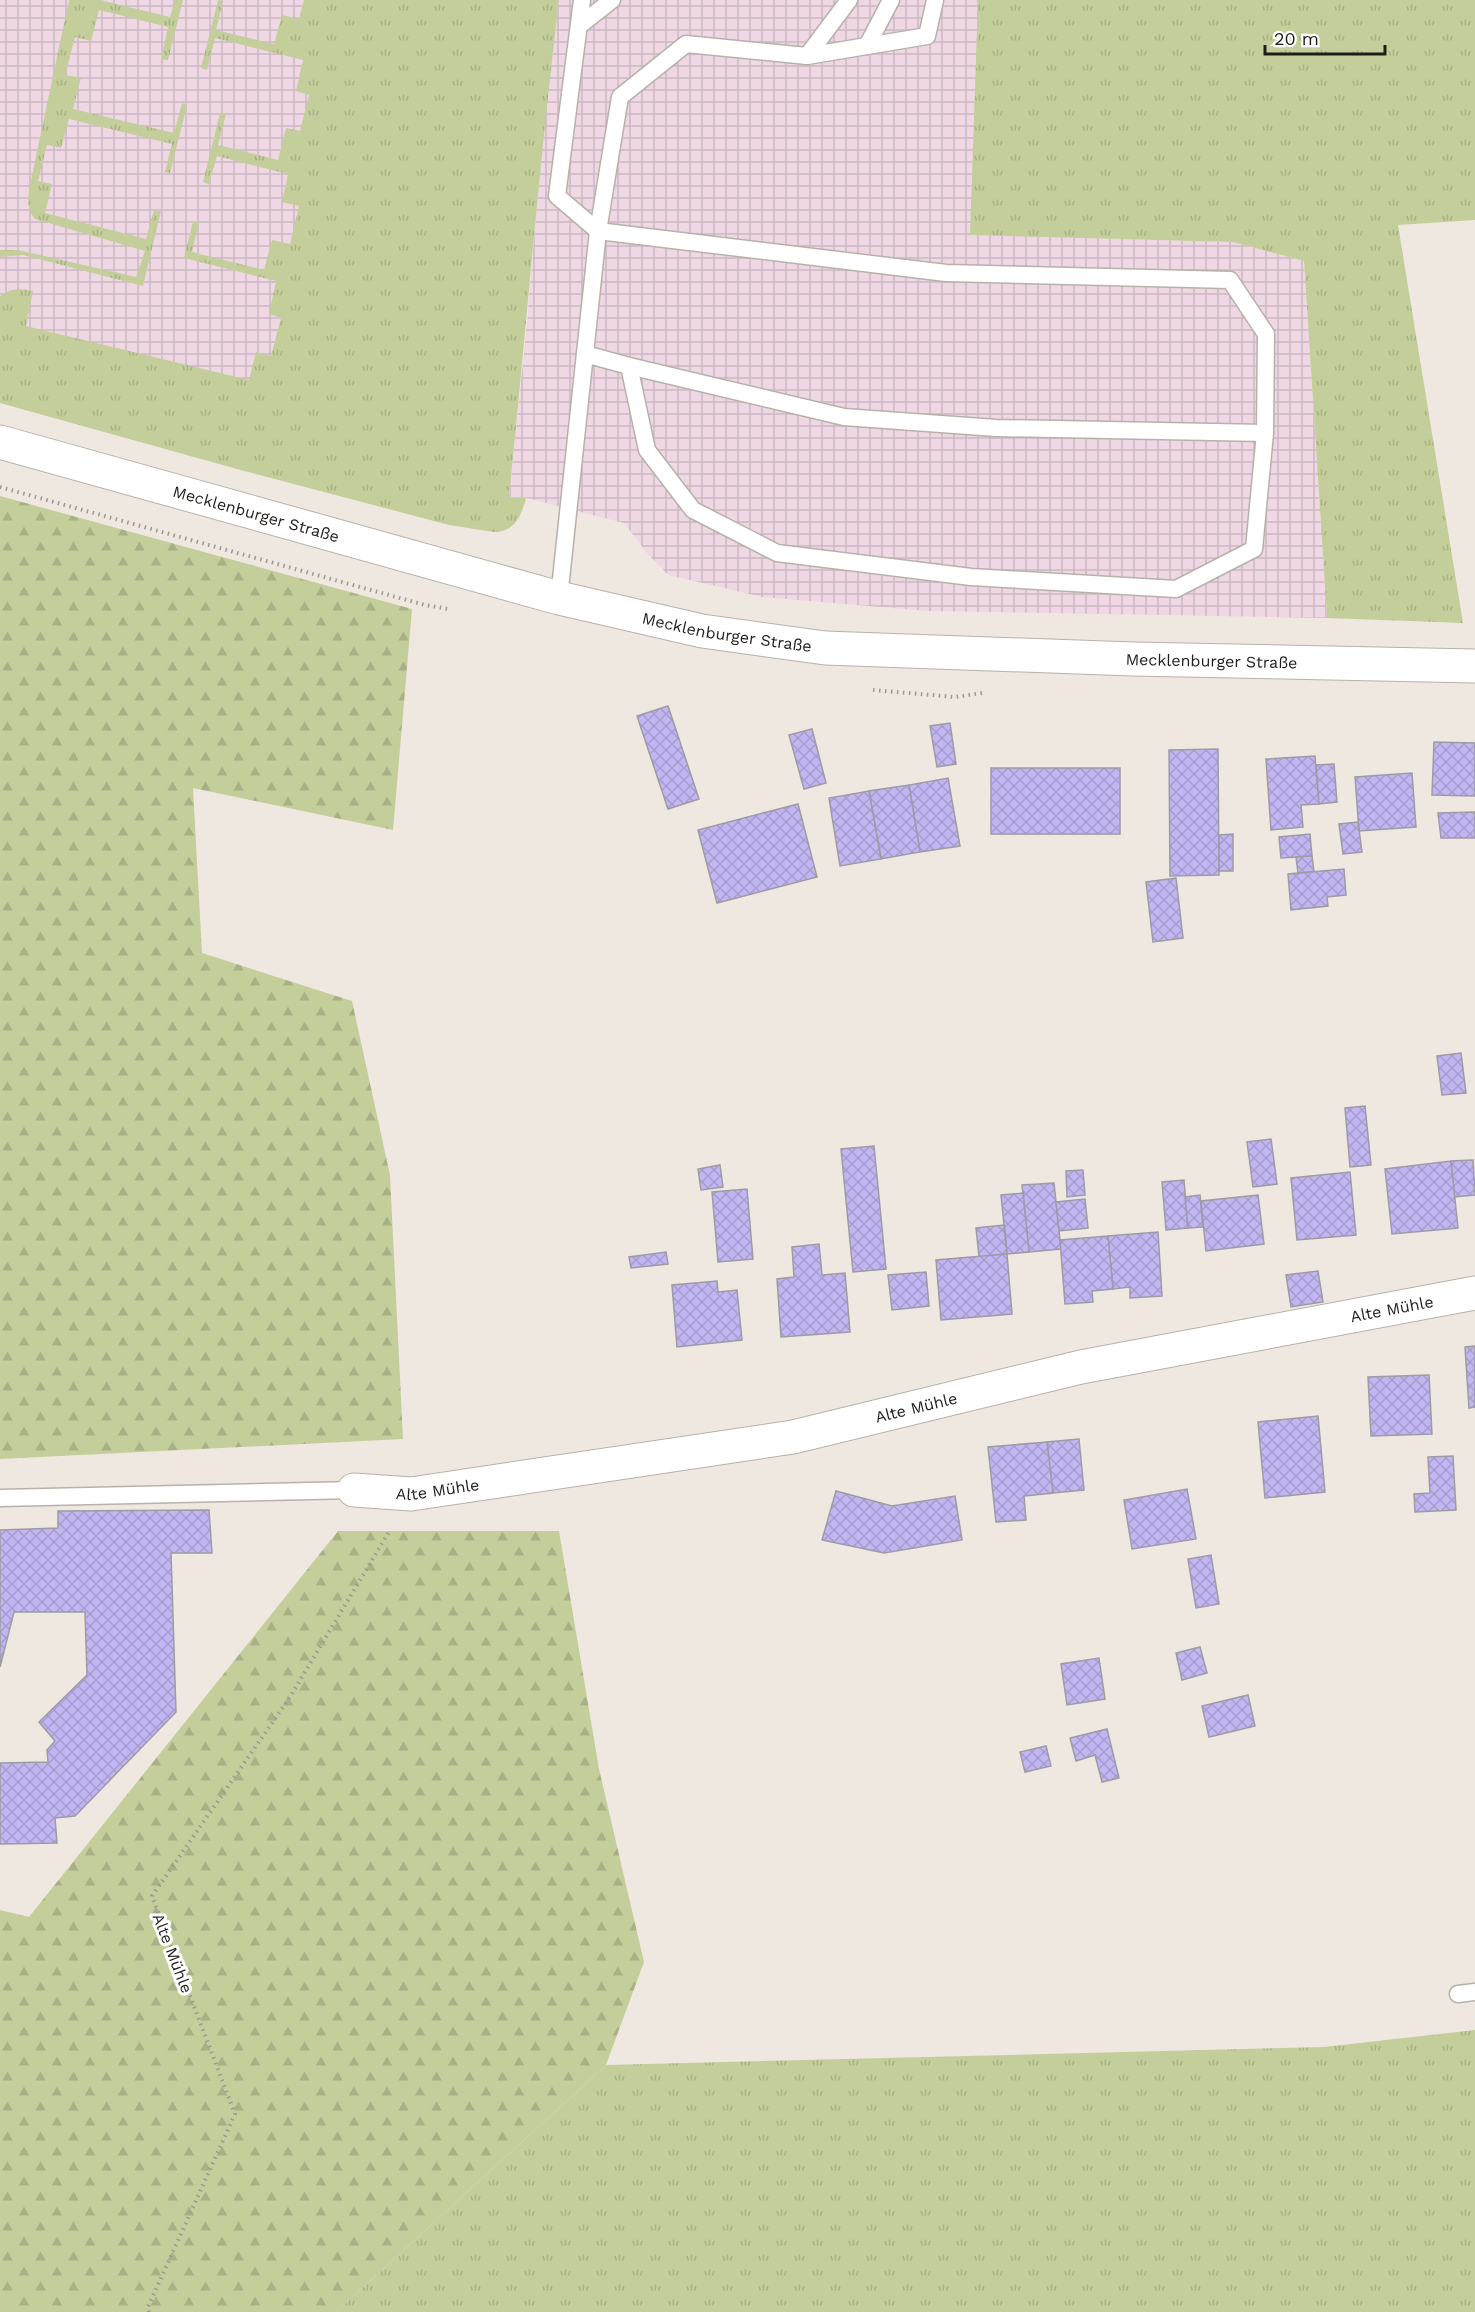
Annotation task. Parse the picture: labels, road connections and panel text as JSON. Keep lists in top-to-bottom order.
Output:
{
  "streets": {
    "street": ["Mecklenburger Straße", "Alte Mühle"]
  },
  "scale_bar": "20 m"
}
